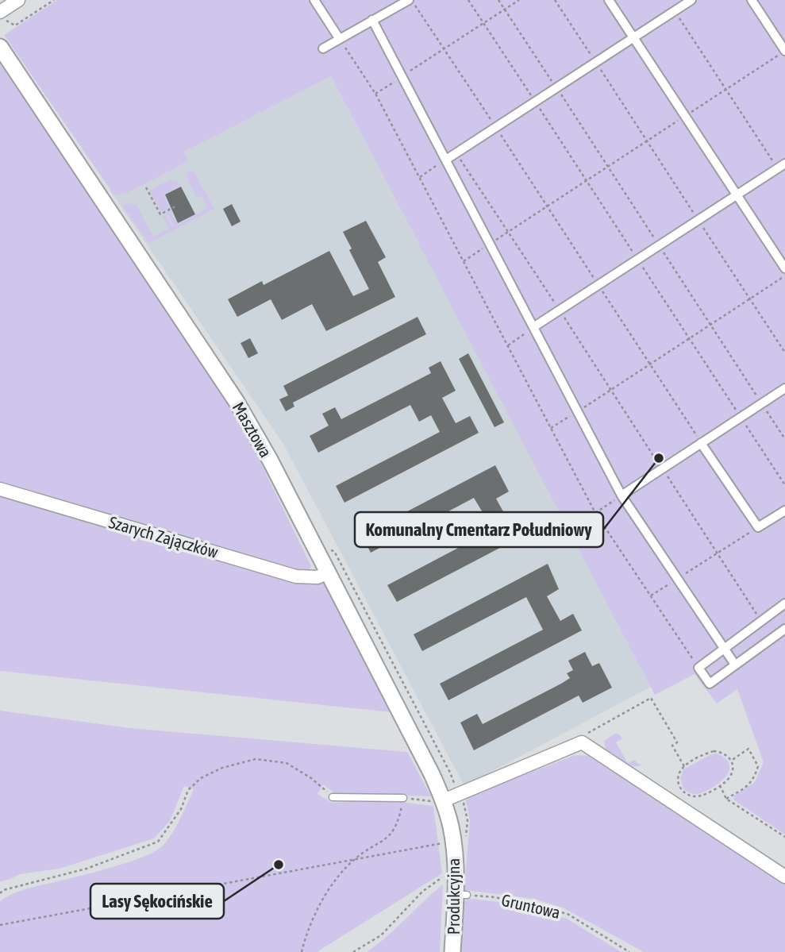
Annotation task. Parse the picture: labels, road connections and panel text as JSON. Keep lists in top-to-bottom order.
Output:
{
  "streets": {
    "street": ["Masztowa", "Szarych Zajączków", "Produkcyjna"],
    "path": ["Gruntowa"]
  },
  "crossings": [
    ["Masztowa", "Szarych Zajączków"],
    ["Masztowa", "Produkcyjna"],
    ["Produkcyjna", "Gruntowa"]
  ],
  "places": ["Komunalny Cmentarz Południowy", "Lasy Sękocińskie"]
}
